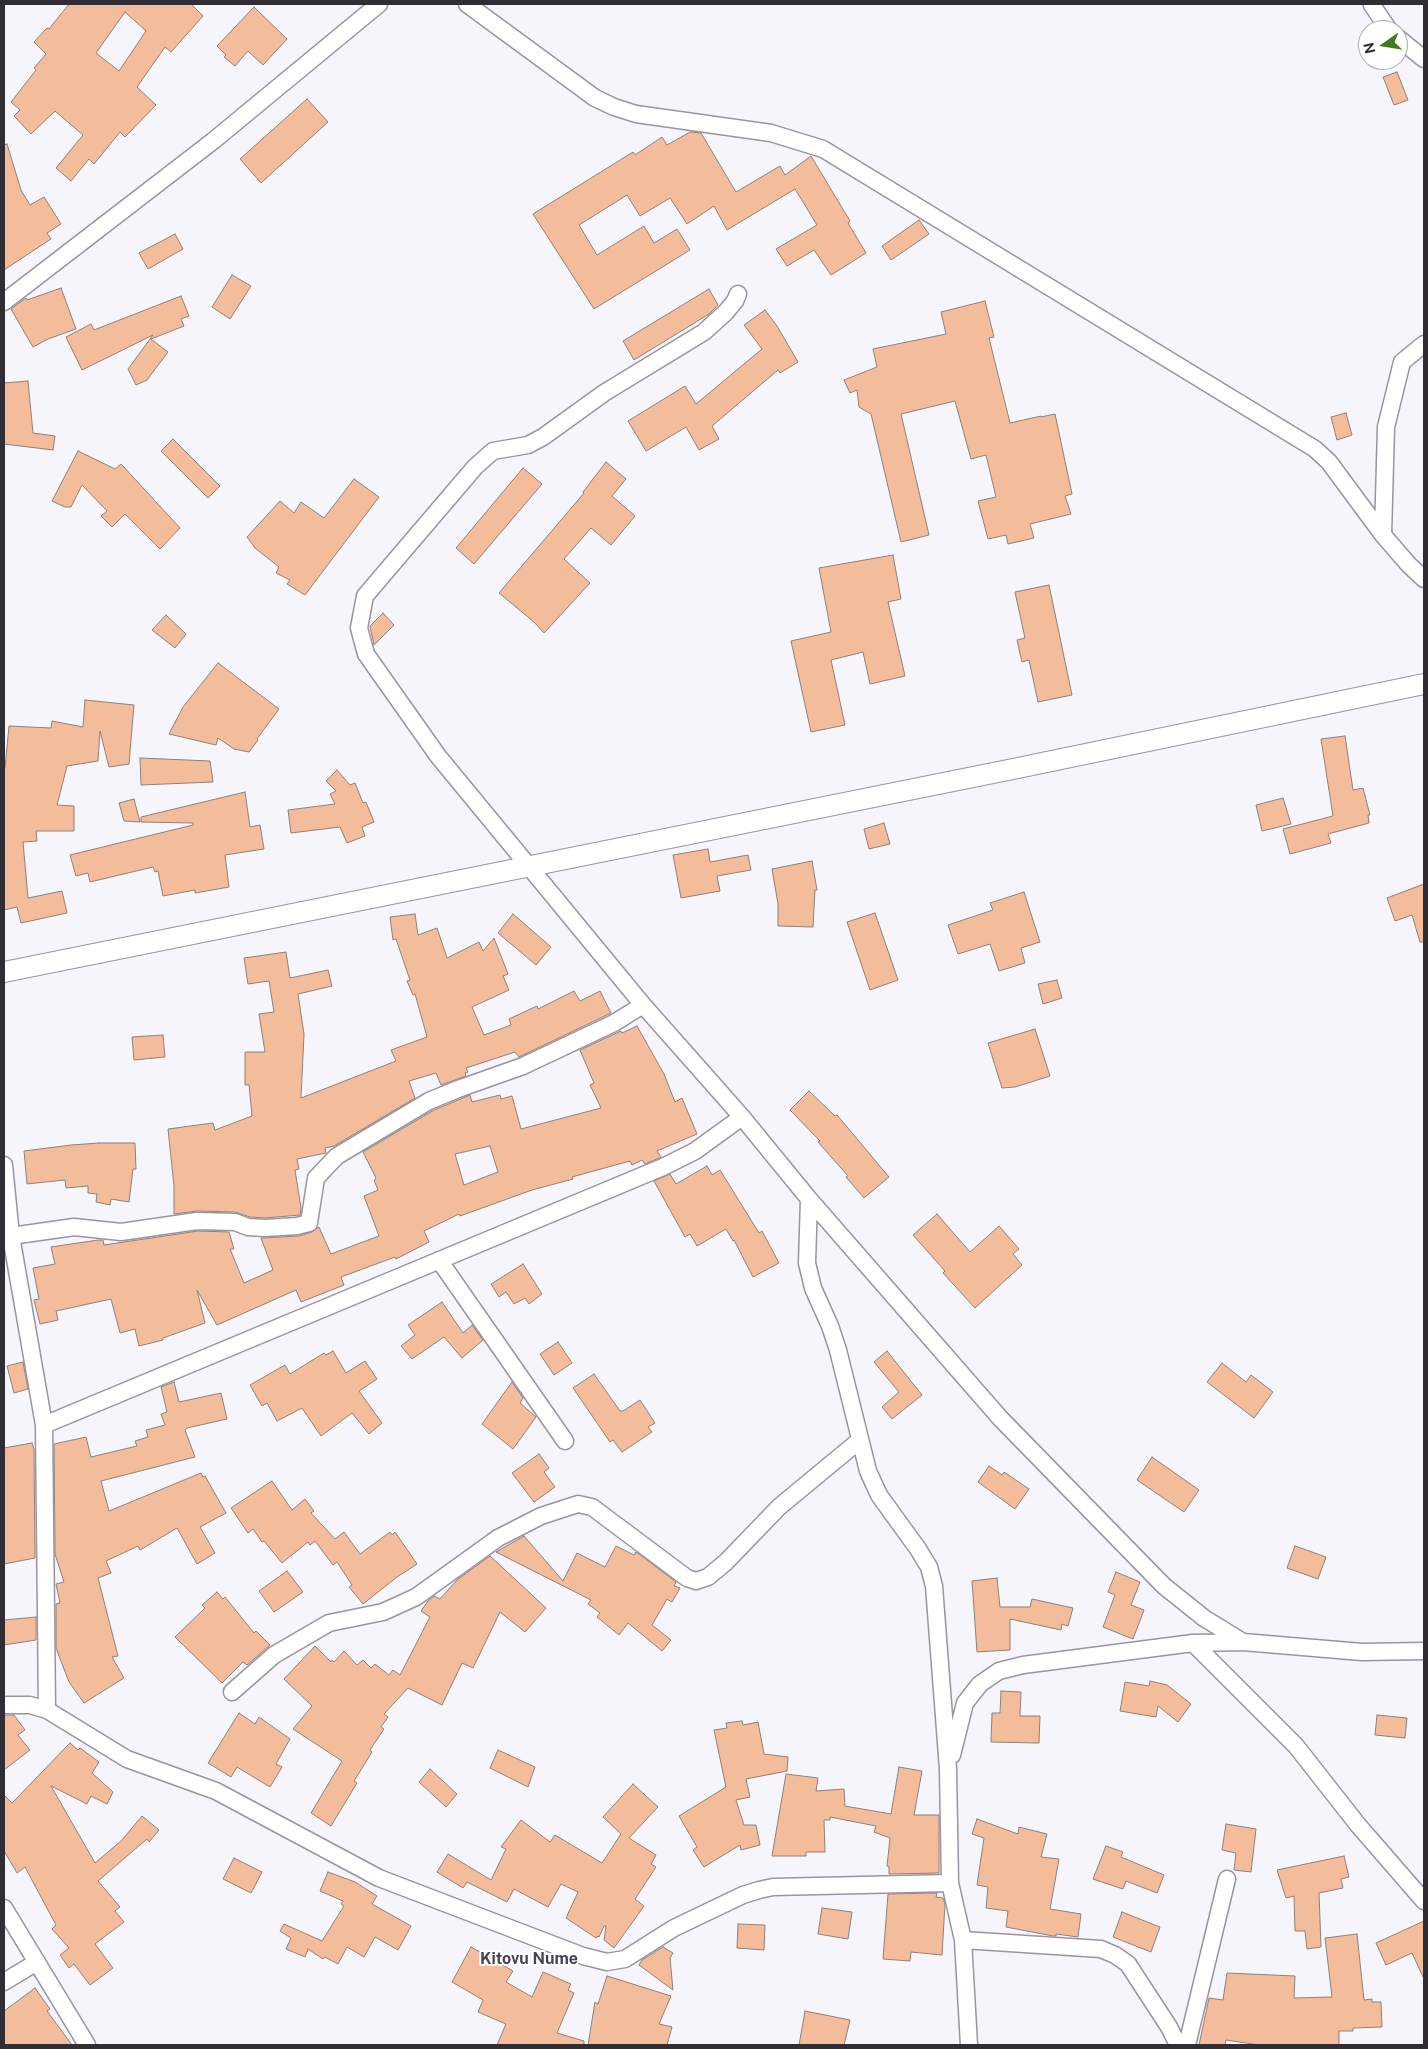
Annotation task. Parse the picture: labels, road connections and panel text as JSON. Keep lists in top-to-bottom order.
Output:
{
  "districts": ["Kitovu Nume"],
  "north": "left"
}
